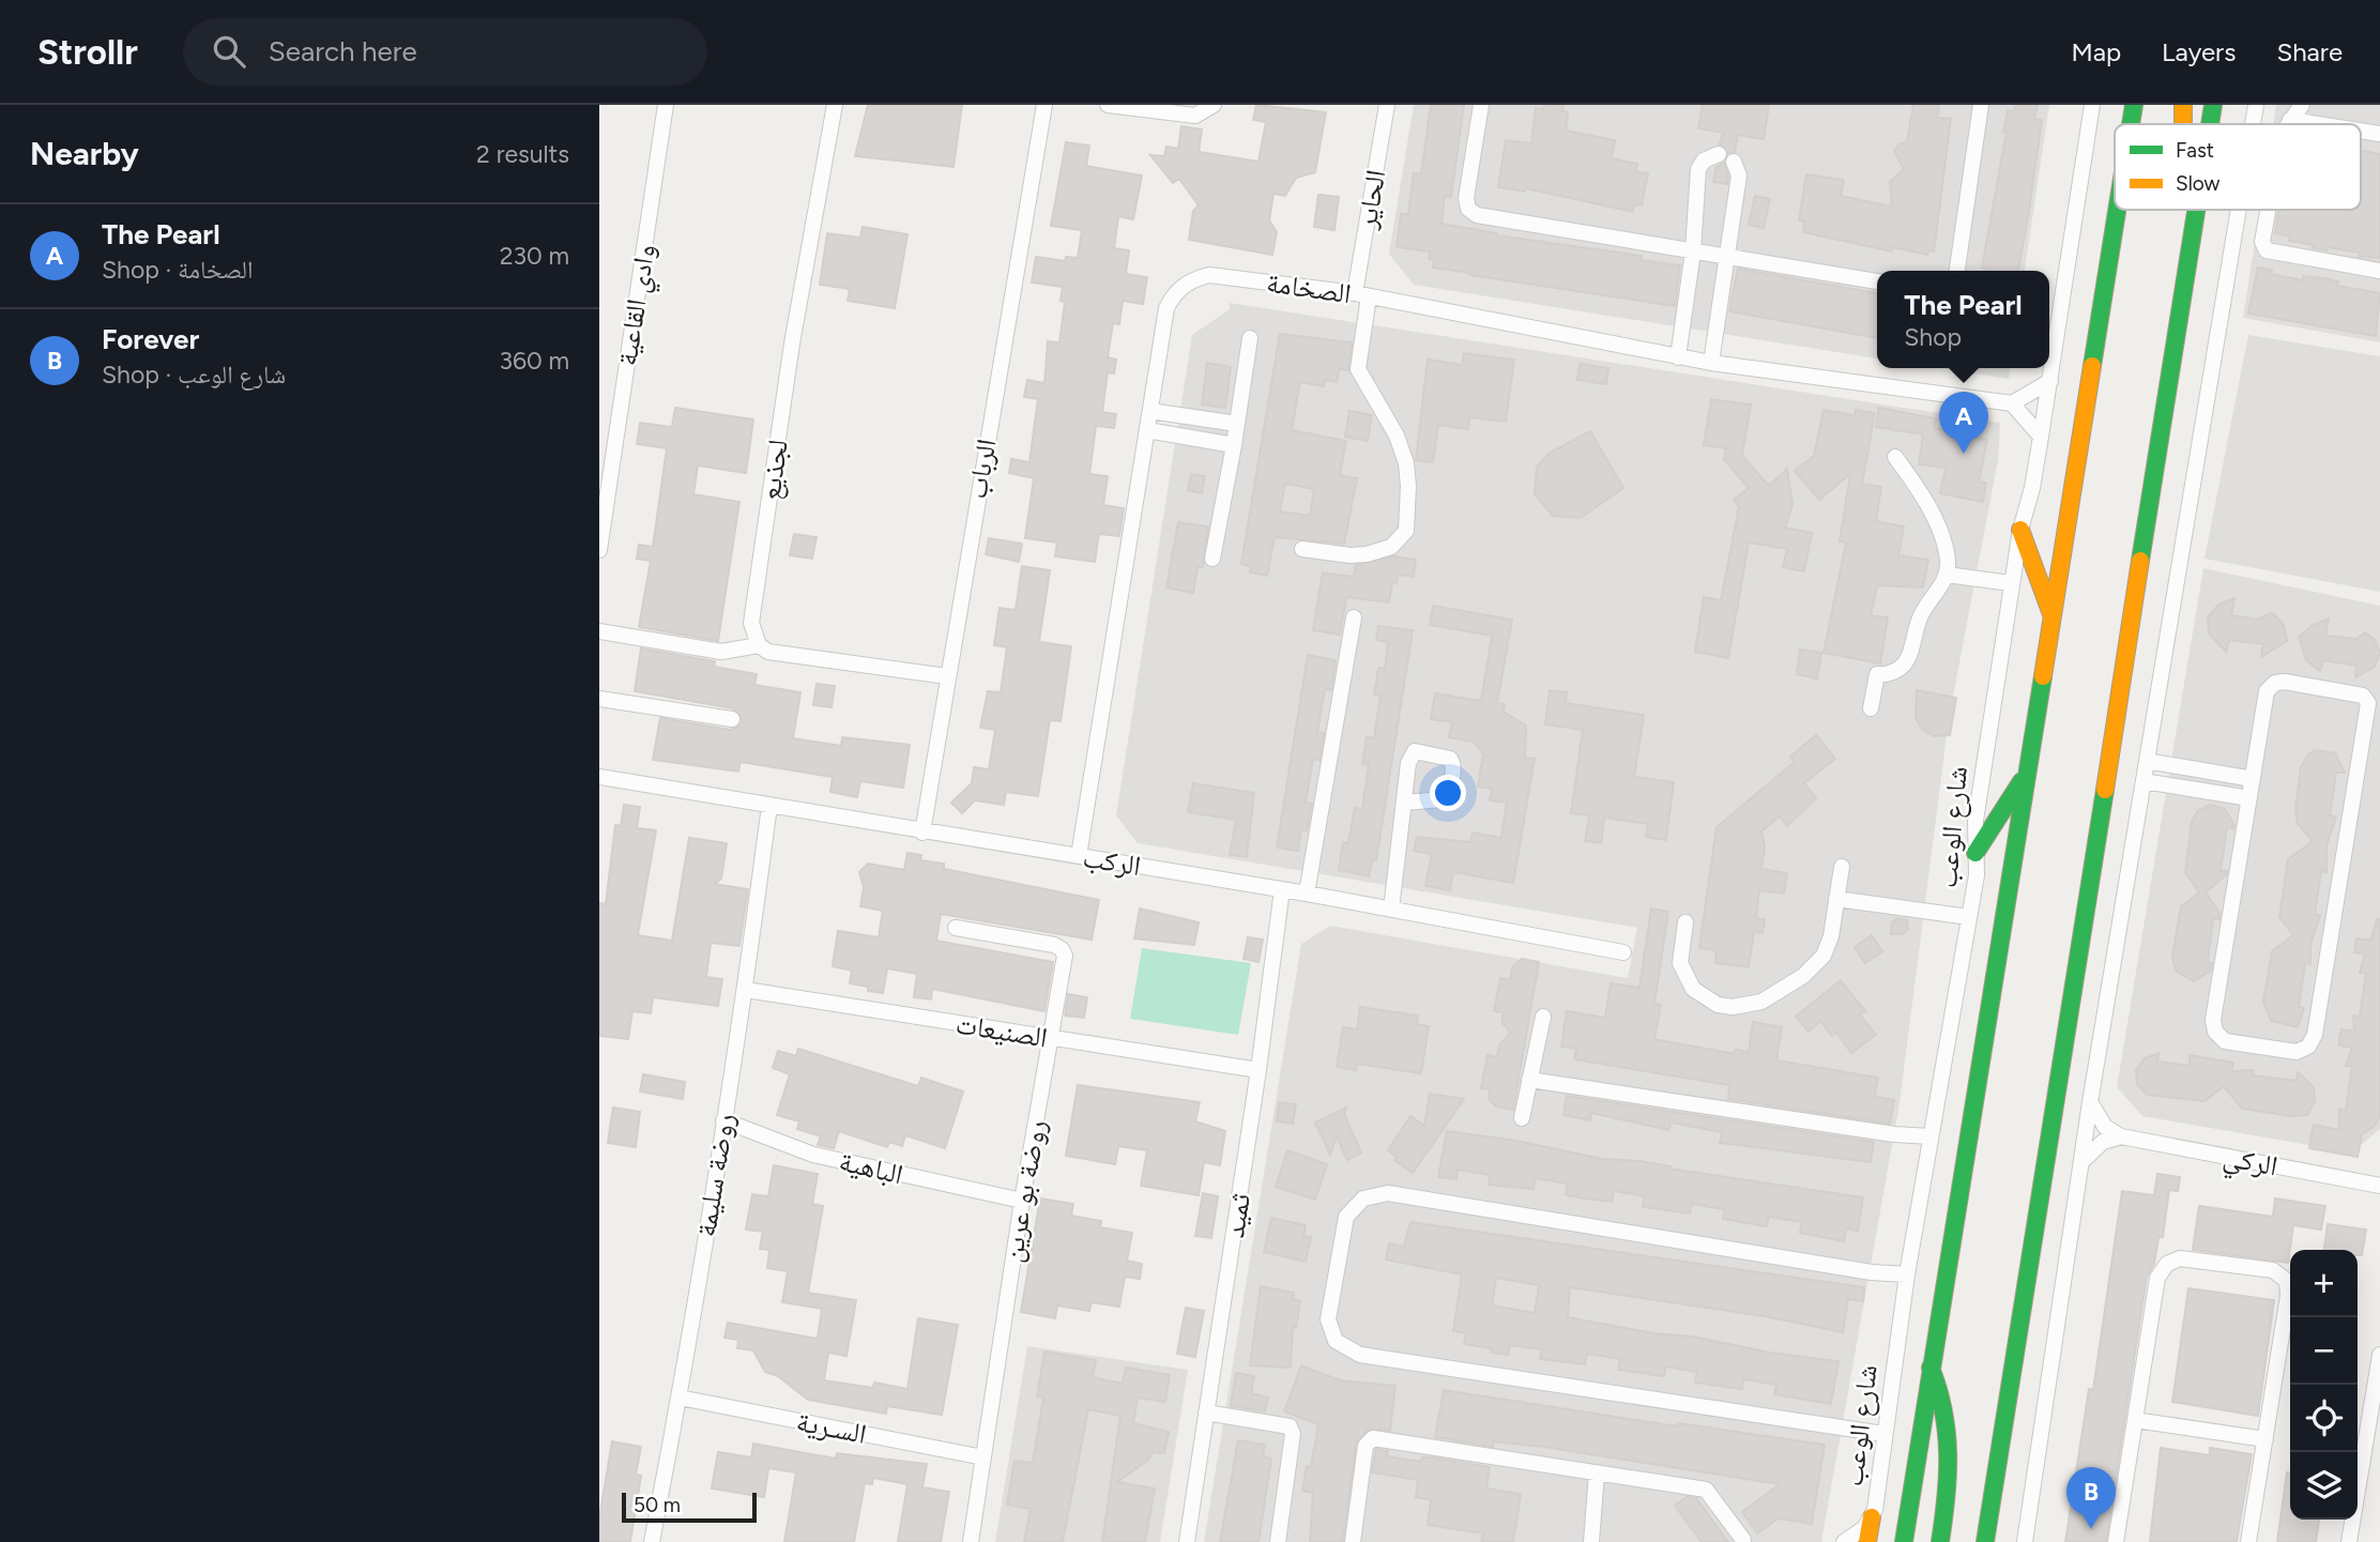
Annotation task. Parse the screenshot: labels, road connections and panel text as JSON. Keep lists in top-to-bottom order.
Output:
{
  "streets": {
    "street": [
      "الحاير",
      "الصخامة",
      "وادي القاعية",
      "الرباب",
      "لجذيع",
      "شارع الوعب",
      "الركب",
      "الصنيعات",
      "الركي",
      "الباهية",
      "روضة سليمة",
      "روضة بو عرين",
      "ثميد",
      "السـرية"
    ]
  },
  "crossings": [
    ["الحاير", "الصخامة"],
    ["الصخامة", "الركب"],
    ["الرباب", "الركب"],
    ["الركب", "روضة سليمة"],
    ["الركب", "ثميد"],
    ["الصنيعات", "روضة سليمة"],
    ["الصنيعات", "روضة بو عرين"],
    ["الصنيعات", "ثميد"],
    ["الباهية", "روضة سليمة"],
    ["الباهية", "روضة بو عرين"],
    ["روضة سليمة", "السـرية"],
    ["روضة بو عرين", "السـرية"]
  ],
  "legend": ["Fast", "Slow"],
  "scale_bar": "50 m",
  "page": {
    "header": "Strollr",
    "search": "Search here",
    "nav": ["Map", "Layers", "Share"],
    "heading": ["Nearby", "2 results"],
    "list": [
      {
        "mark": "A",
        "name": "The Pearl",
        "note": "Shop · الصخامة",
        "value": "230 m"
      },
      {
        "mark": "B",
        "name": "Forever",
        "note": "Shop · شارع الوعب",
        "value": "360 m"
      }
    ],
    "popup": ["The Pearl", "Shop"],
    "pins": ["A", "B"],
    "map_buttons": ["+", "−"],
    "scale": "50 m"
  }
}
